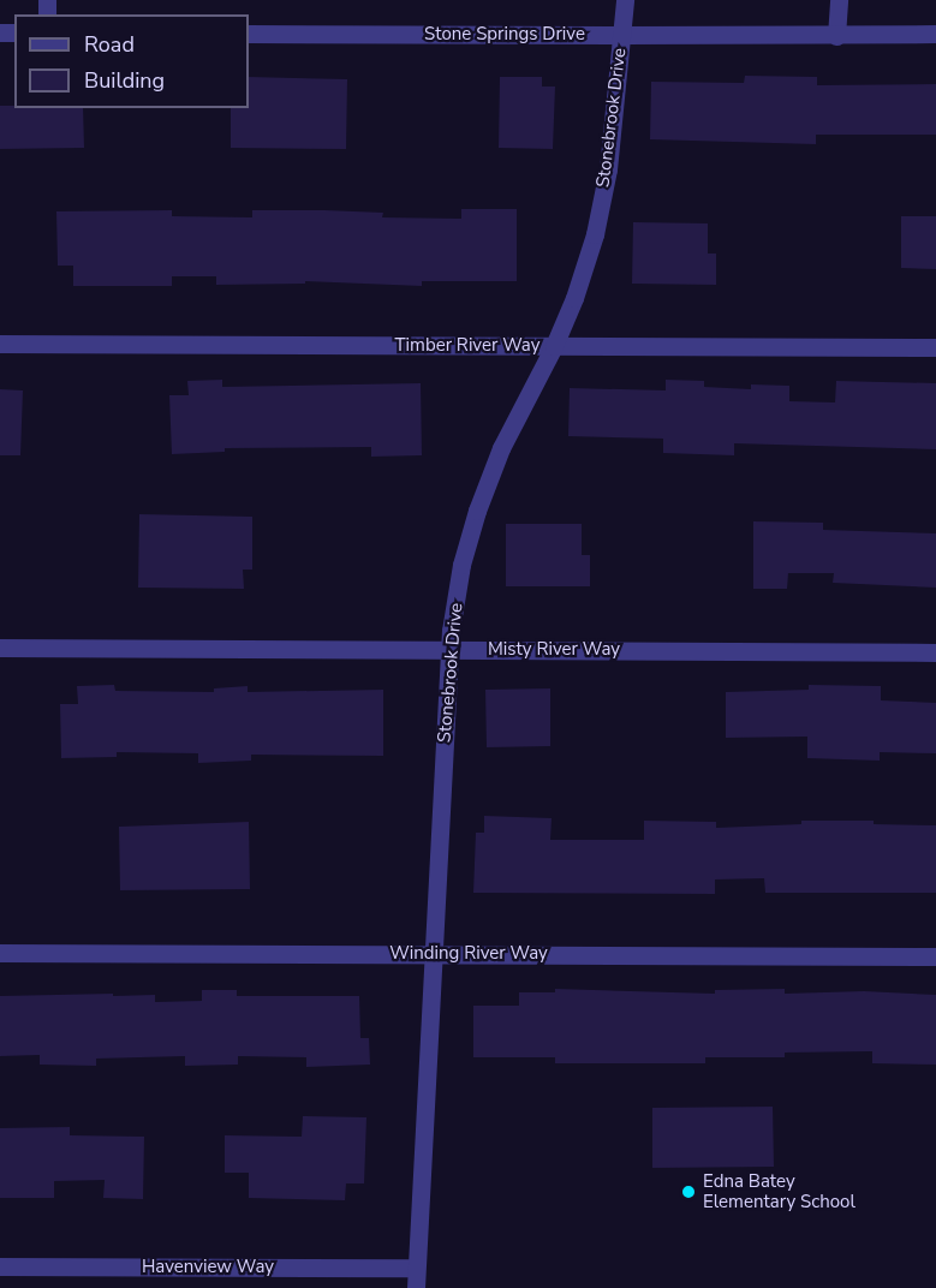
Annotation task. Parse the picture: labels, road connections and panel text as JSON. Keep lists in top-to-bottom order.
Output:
{
  "streets": {
    "street": [
      "Stone Springs Drive",
      "Stonebrook Drive",
      "Timber River Way",
      "Misty River Way",
      "Winding River Way",
      "Havenview Way"
    ]
  },
  "crossings": [
    ["Stone Springs Drive", "Stonebrook Drive"],
    ["Stonebrook Drive", "Timber River Way"],
    ["Stonebrook Drive", "Misty River Way"],
    ["Stonebrook Drive", "Winding River Way"],
    ["Stonebrook Drive", "Havenview Way"]
  ],
  "places": ["Edna Batey Elementary School"],
  "legend": ["Road", "Building"]
}
